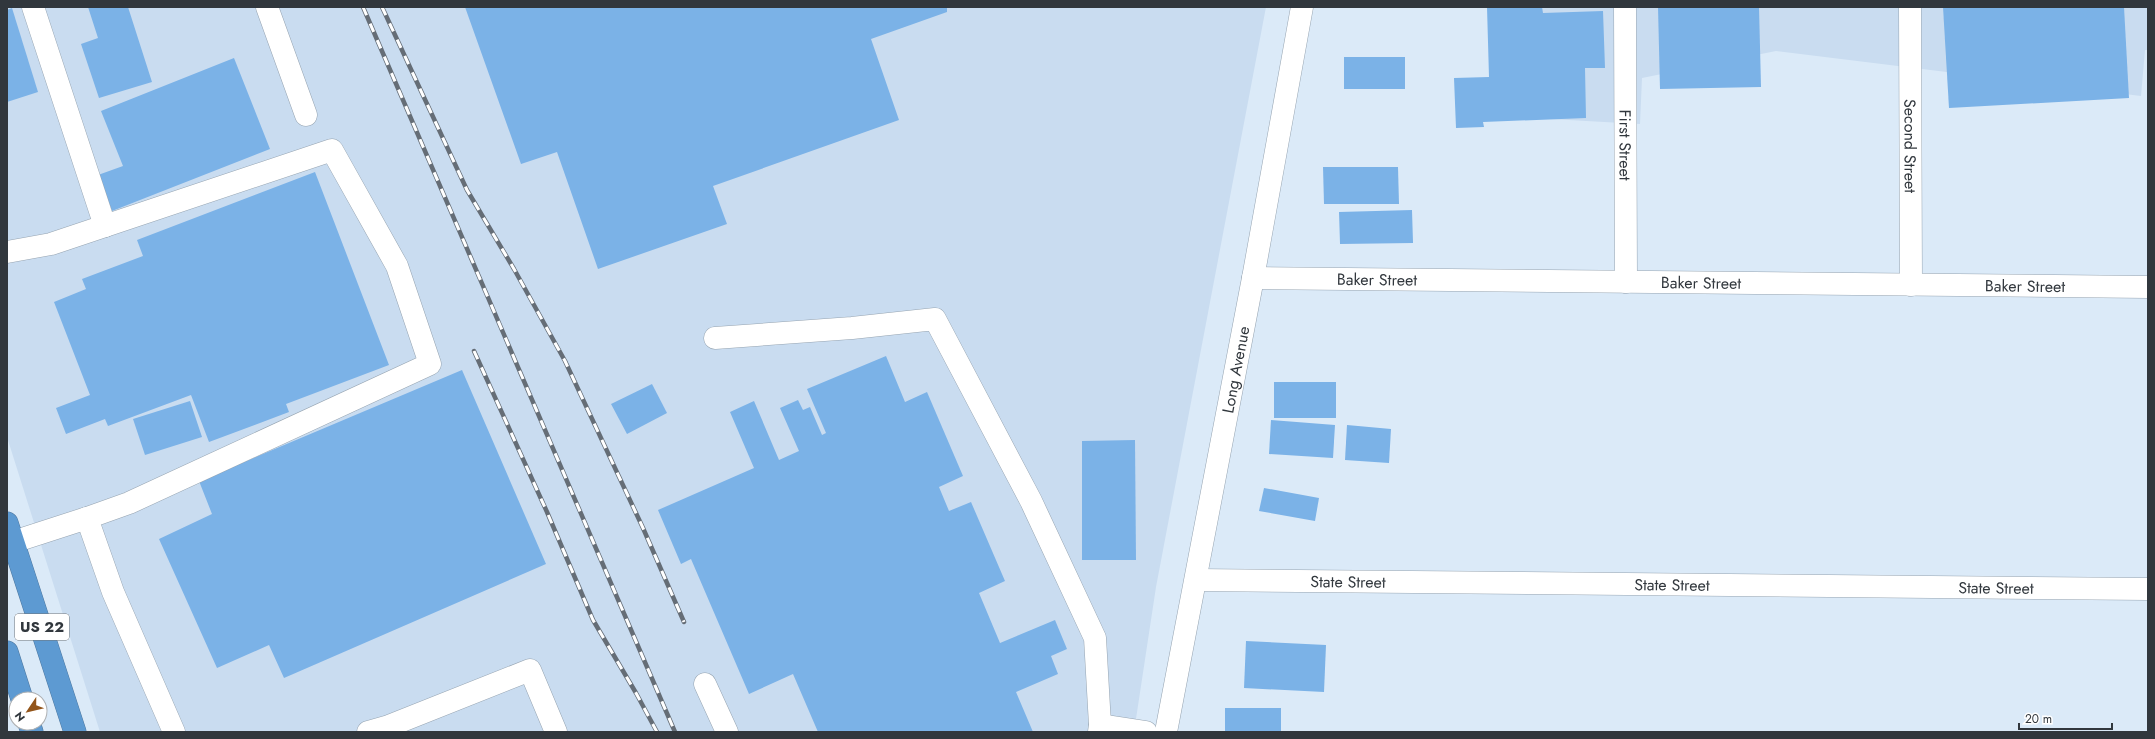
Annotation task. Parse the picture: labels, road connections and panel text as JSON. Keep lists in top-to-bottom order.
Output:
{
  "streets": {
    "highway": ["US 22"],
    "street": [
      "First Street",
      "Second Street",
      "Baker Street",
      "Long Avenue",
      "State Street"
    ]
  },
  "crossings": [
    ["First Street", "Baker Street"],
    ["Second Street", "Baker Street"],
    ["Baker Street", "Long Avenue"],
    ["Long Avenue", "State Street"]
  ],
  "scale_bar": "20 m",
  "north": "bottom left"
}
